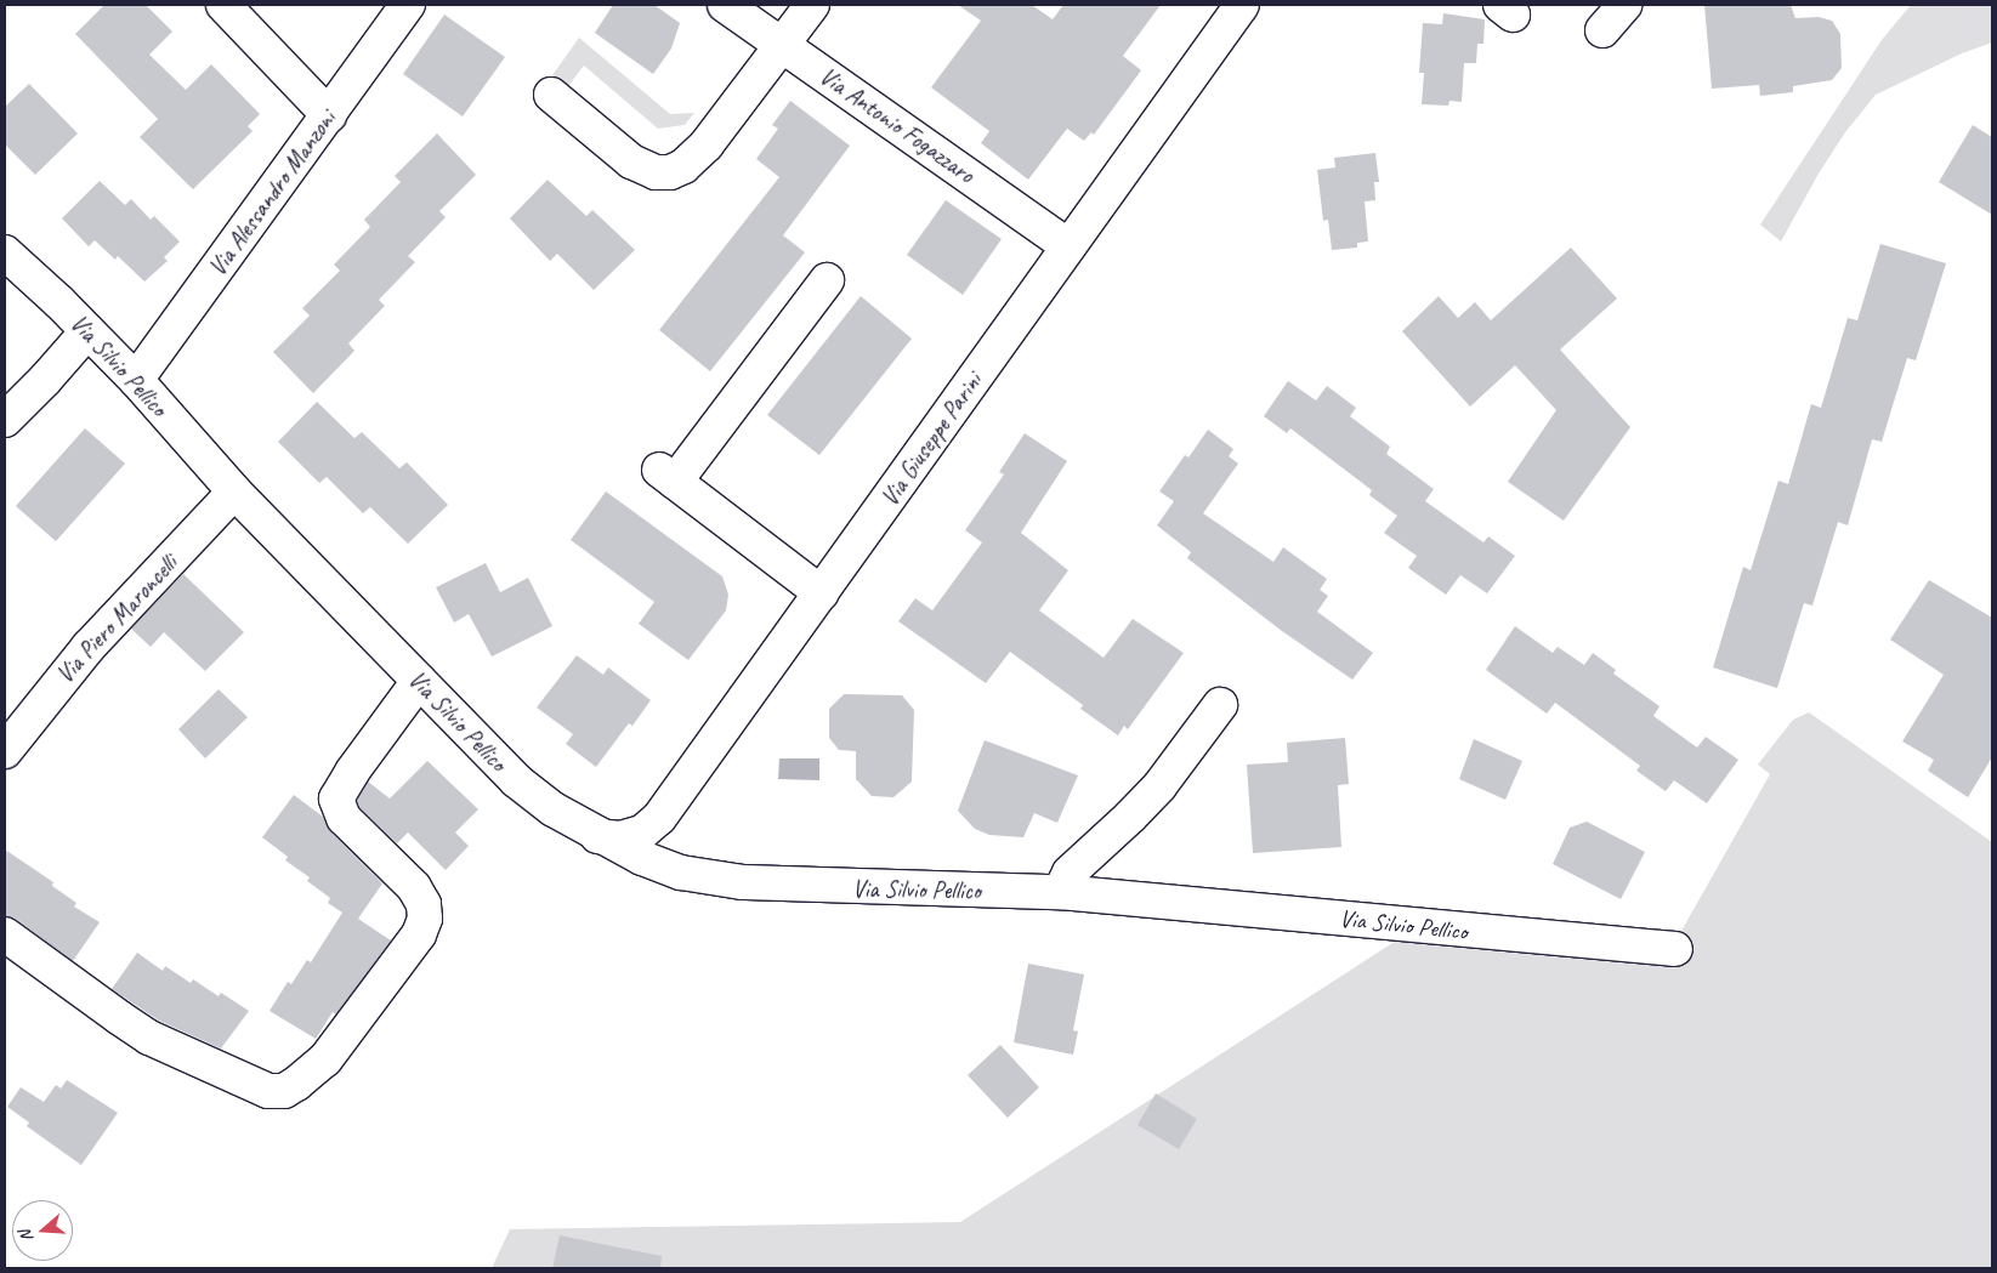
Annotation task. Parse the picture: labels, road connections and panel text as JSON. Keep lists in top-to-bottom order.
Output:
{
  "streets": {
    "street": [
      "Via Antonio Fogazzaro",
      "Via Alessandro Manzoni",
      "Via Silvio Pellico",
      "Via Giuseppe Parini",
      "Via Piero Maroncelli"
    ]
  },
  "crossings": [
    ["Via Antonio Fogazzaro", "Via Giuseppe Parini"],
    ["Via Alessandro Manzoni", "Via Silvio Pellico"],
    ["Via Silvio Pellico", "Via Giuseppe Parini"],
    ["Via Silvio Pellico", "Via Piero Maroncelli"]
  ],
  "north": "left"
}
